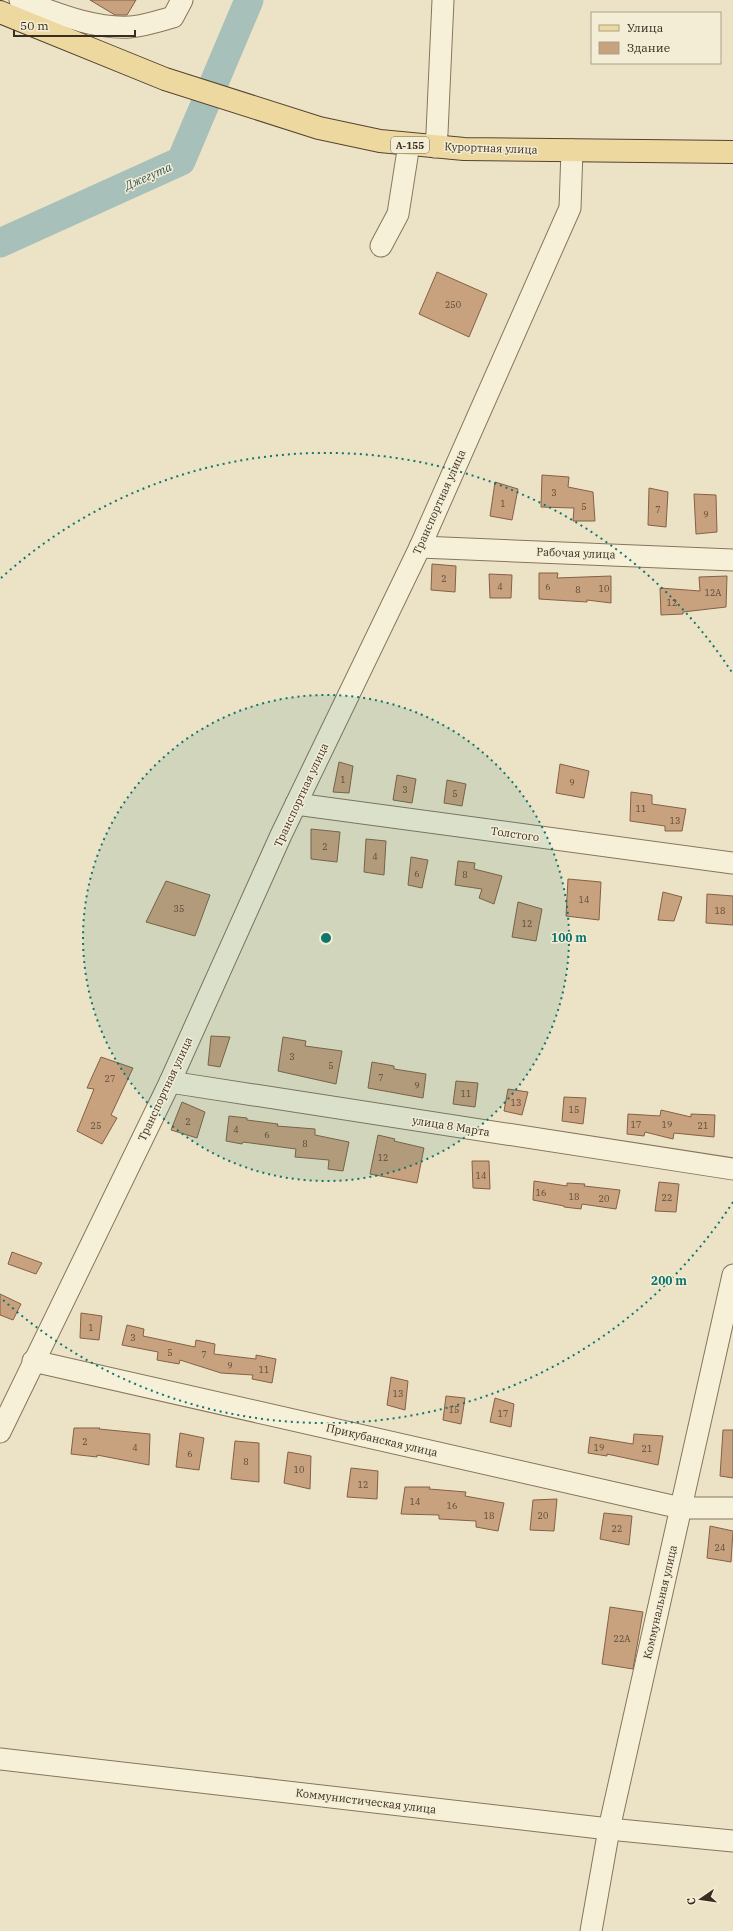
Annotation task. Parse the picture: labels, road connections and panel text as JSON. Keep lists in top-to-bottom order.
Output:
{
  "streets": {
    "main road": ["А-155", "Курортная улица"],
    "street": [
      "Транспортная улица",
      "Рабочая улица",
      "Толстого",
      "улица 8 Марта",
      "Прикубанская улица",
      "Коммунальная улица",
      "Коммунистическая улица"
    ]
  },
  "crossings": [
    ["Курортная улица", "Транспортная улица"],
    ["Транспортная улица", "Рабочая улица"],
    ["Транспортная улица", "Толстого"],
    ["Транспортная улица", "улица 8 Марта"],
    ["Транспортная улица", "Прикубанская улица"],
    ["Прикубанская улица", "Коммунальная улица"],
    ["Коммунальная улица", "Коммунистическая улица"]
  ],
  "water": ["Джегута"],
  "house_numbers": [
    "250",
    "3",
    "1",
    "5",
    "7",
    "9",
    "2",
    "4",
    "6",
    "10",
    "8",
    "12А",
    "12",
    "1",
    "9",
    "3",
    "5",
    "11",
    "13",
    "2",
    "4",
    "6",
    "8",
    "14",
    "35",
    "18",
    "12",
    "3",
    "5",
    "7",
    "27",
    "9",
    "11",
    "13",
    "15",
    "2",
    "17",
    "19",
    "25",
    "21",
    "4",
    "6",
    "8",
    "12",
    "14",
    "16",
    "18",
    "22",
    "20",
    "1",
    "3",
    "5",
    "7",
    "9",
    "11",
    "13",
    "15",
    "17",
    "2",
    "4",
    "19",
    "21",
    "6",
    "8",
    "10",
    "12",
    "14",
    "16",
    "18",
    "20",
    "22",
    "24",
    "22А"
  ],
  "legend": ["Улица", "Здание"],
  "scale_bar": "50 m",
  "north": "left",
  "rings": ["100 m", "200 m"]
}
